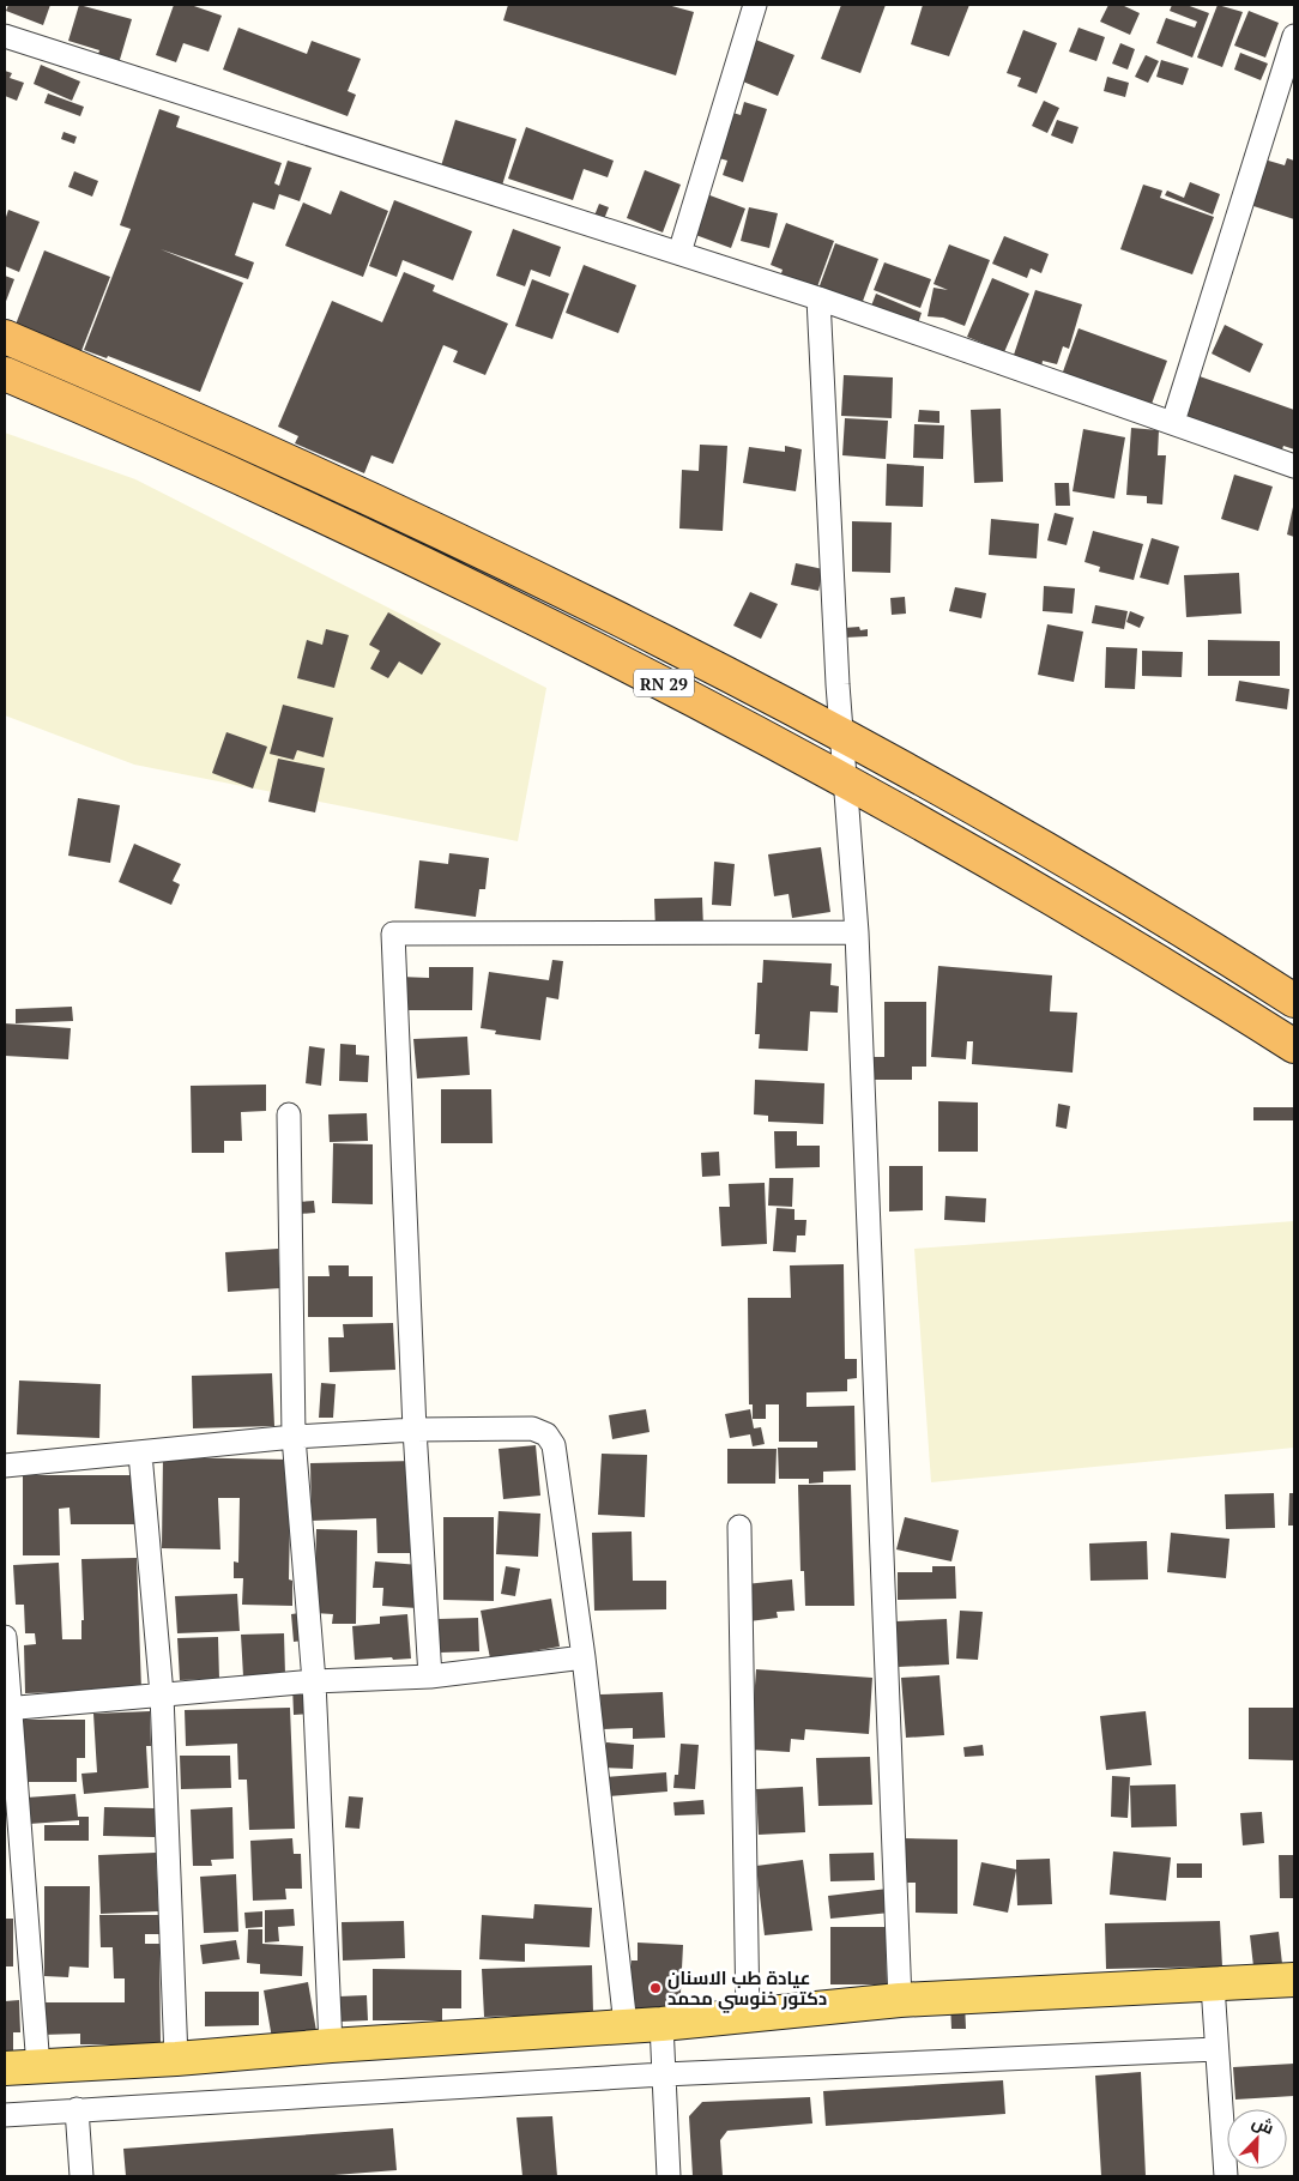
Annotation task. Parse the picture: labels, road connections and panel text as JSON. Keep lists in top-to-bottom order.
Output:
{
  "streets": {
    "highway": ["RN 29"]
  },
  "places": ["عيادة طب الاسنان دكتور خنوسي محمد"],
  "north": "top right"
}
